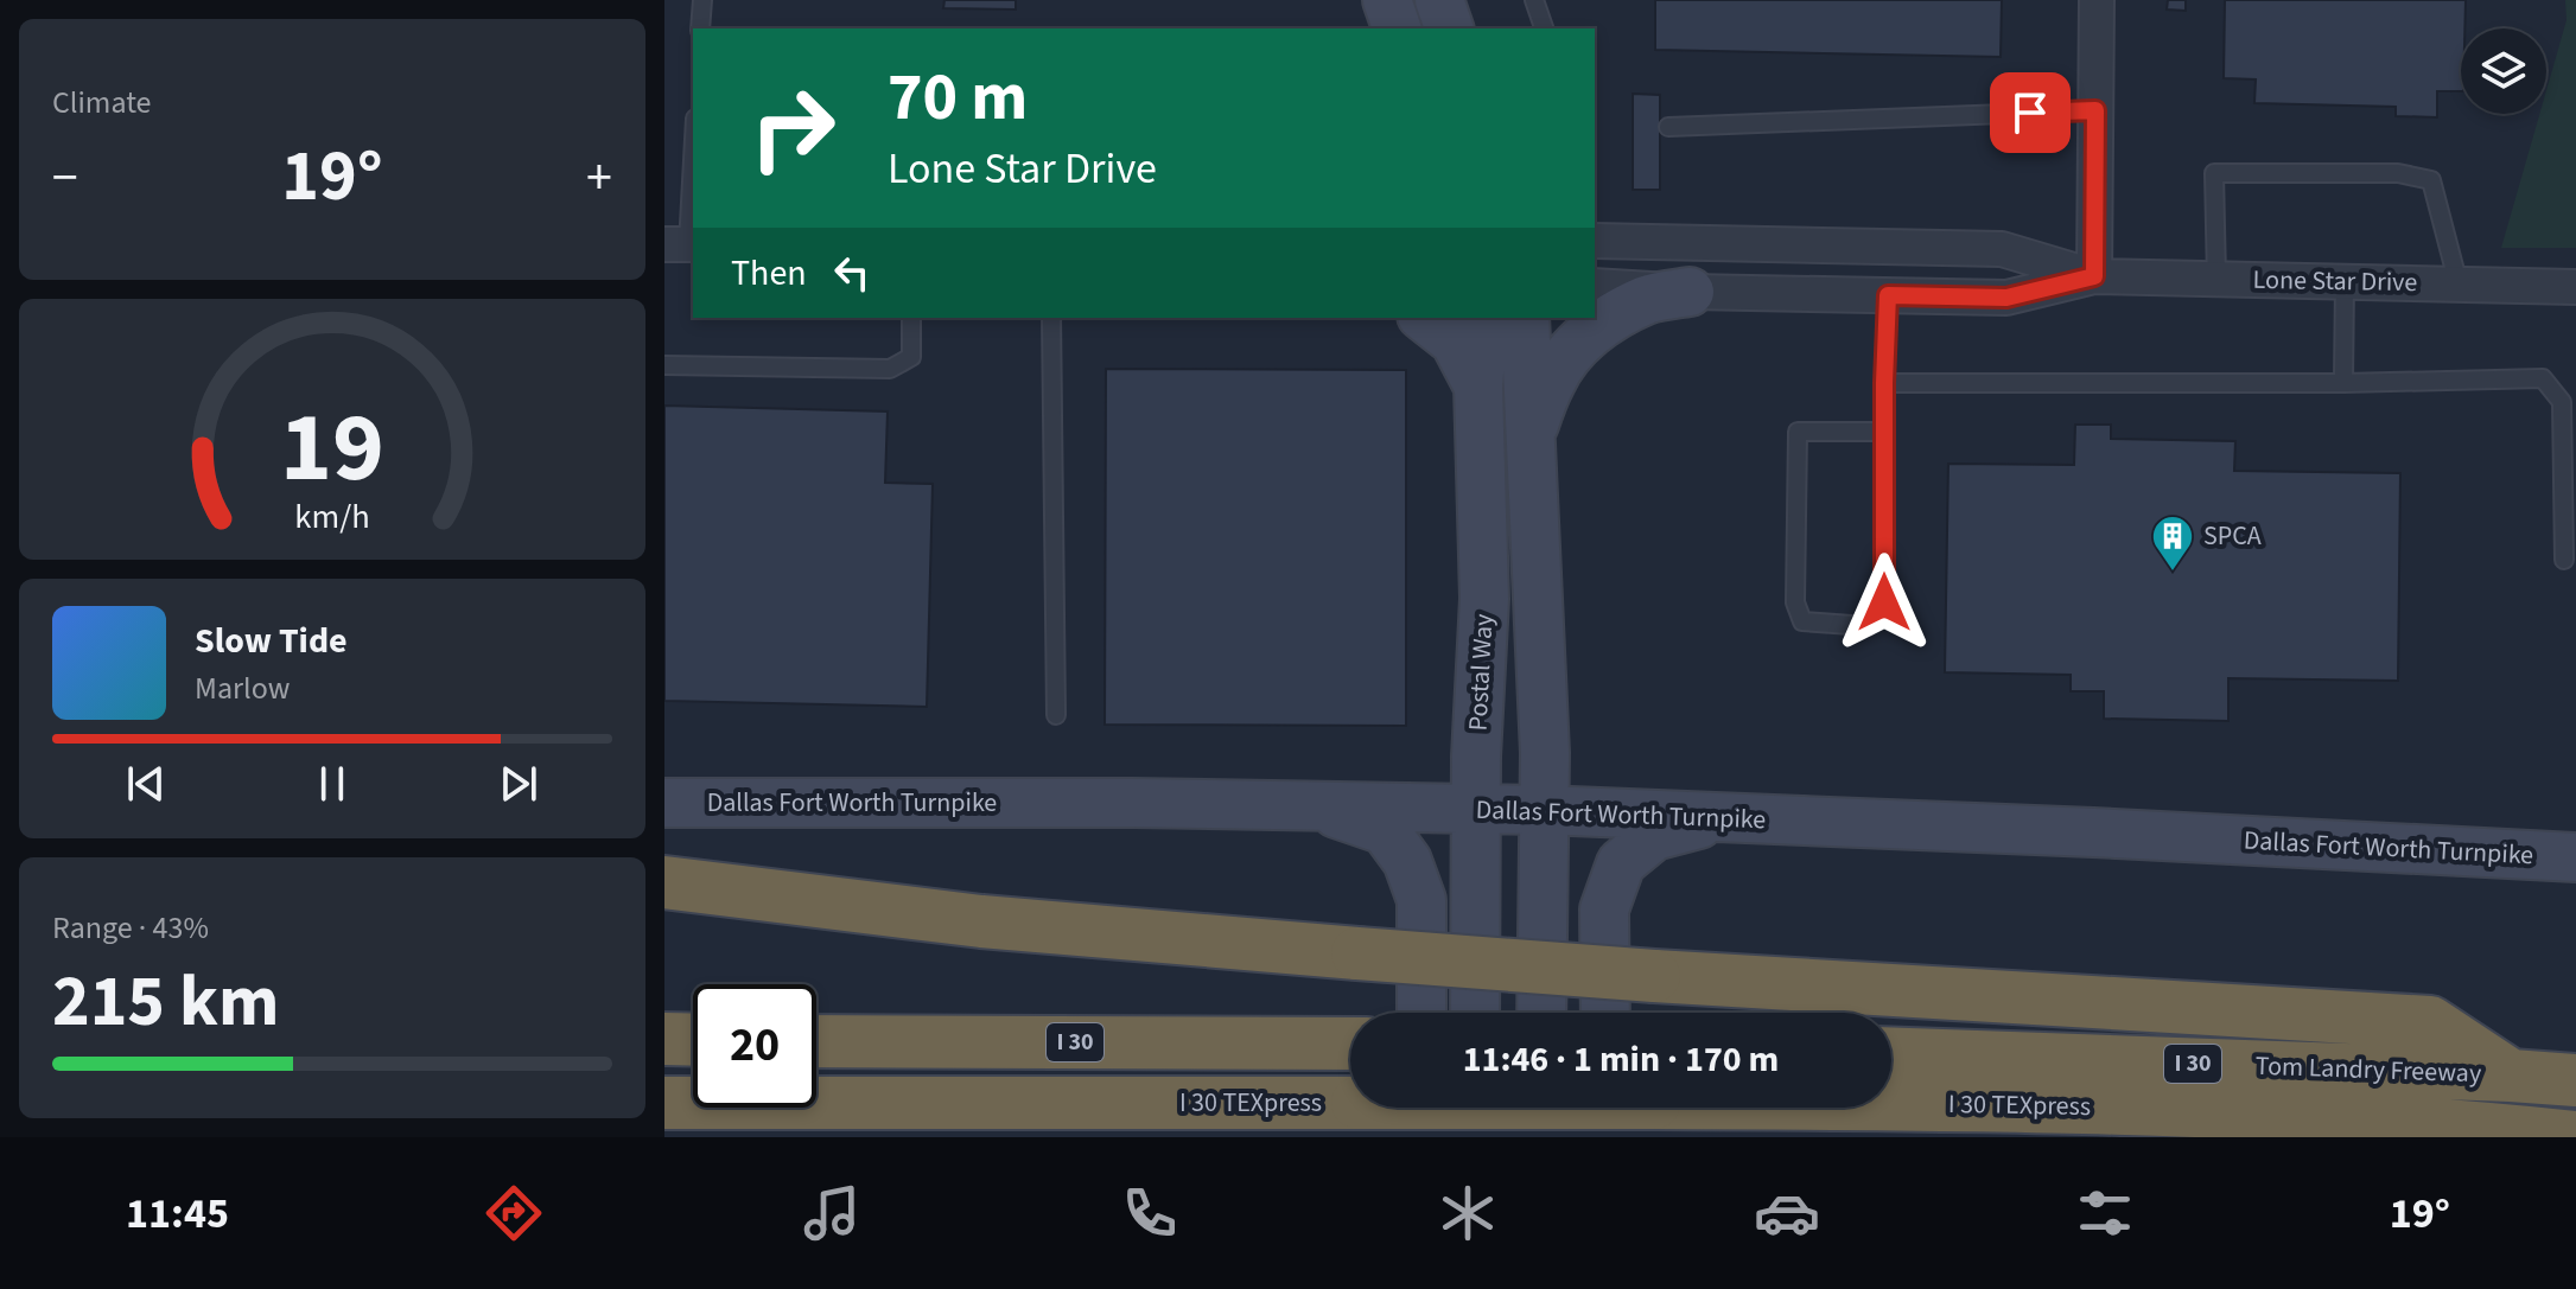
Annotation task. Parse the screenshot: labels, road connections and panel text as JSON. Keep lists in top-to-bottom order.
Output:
{
  "streets": {
    "highway": ["I 30", "Tom Landry Freeway", "I 30 TEXpress"],
    "main road": ["Postal Way", "Dallas Fort Worth Turnpike"],
    "street": ["Lone Star Drive"]
  },
  "crossings": [
    ["Postal Way", "Dallas Fort Worth Turnpike"]
  ],
  "places": {
    "building": ["SPCA"]
  },
  "page": {
    "tile": [
      "Climate",
      ["Range · 43%", "215 km"]
    ],
    "turn": ["70 m", "Lone Star Drive"],
    "heat": ["−", "19°", "+"],
    "then": "Then",
    "song": ["Slow Tide", "Marlow"],
    "limit": "20",
    "trip": "11:46 · 1 min · 170 m",
    "tabs": ["11:45", "19°"],
    "gauge": ["19", "km/h"]
  }
}
